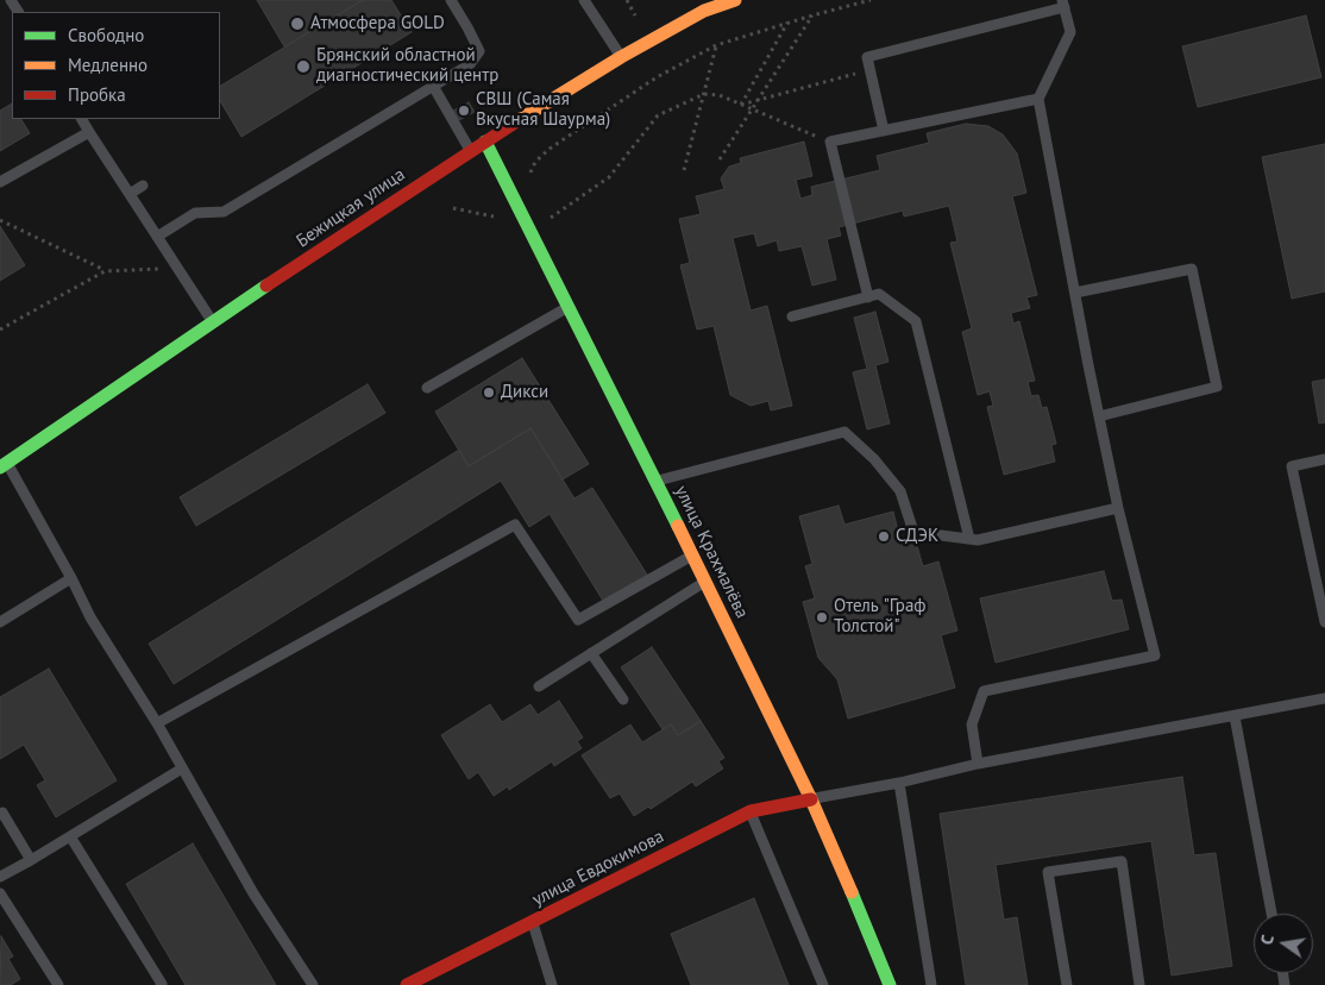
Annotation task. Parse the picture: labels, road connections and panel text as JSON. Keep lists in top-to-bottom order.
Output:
{
  "streets": {
    "main road": ["Бежицкая улица", "улица Крахмалёва", "улица Евдокимова"]
  },
  "crossings": [
    ["Бежицкая улица", "улица Крахмалёва"],
    ["улица Крахмалёва", "улица Евдокимова"]
  ],
  "places": [
    "Атмосфера GOLD",
    "Брянский областной диагностический центр",
    "СВШ (Самая Вкусная Шаурма)",
    "Дикси",
    "СДЭК",
    "Отель \"Граф Толстой\""
  ],
  "legend": ["Свободно", "Медленно", "Пробка"],
  "north": "left"
}
